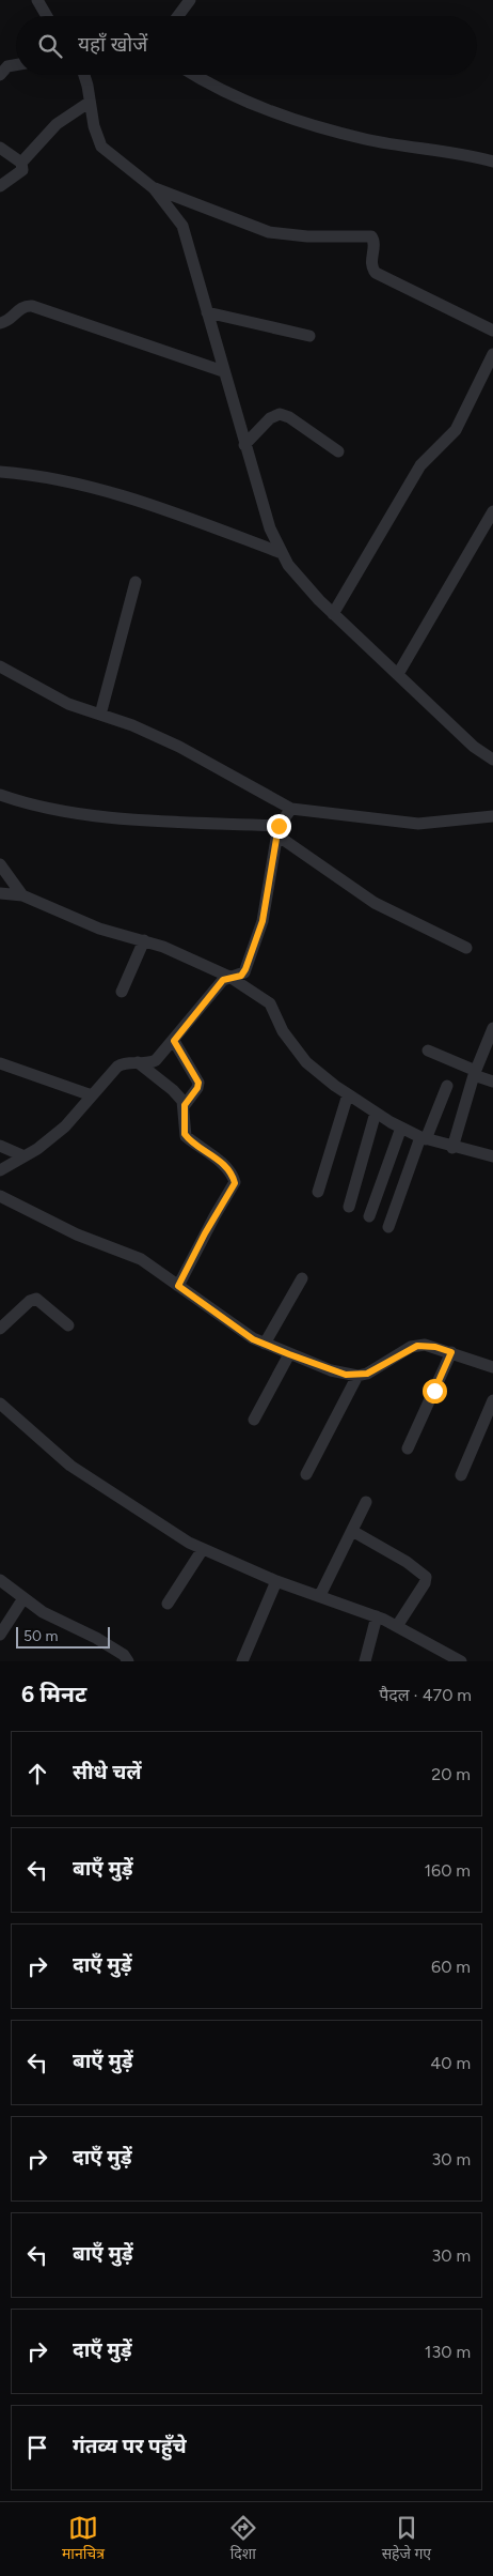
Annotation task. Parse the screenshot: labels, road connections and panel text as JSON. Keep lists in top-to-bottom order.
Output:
{
  "scale_bar": "50 m",
  "page": {
    "search": "यहाँ खोजें",
    "scale": "50 m",
    "heading": ["6 मिनट", "पैदल · 470 m"],
    "list": [
      ["सीधे चलें", "20 m"],
      ["बाएँ मुड़ें", "160 m"],
      ["दाएँ मुड़ें", "60 m"],
      ["बाएँ मुड़ें", "40 m"],
      ["दाएँ मुड़ें", "30 m"],
      ["बाएँ मुड़ें", "30 m"],
      ["दाएँ मुड़ें", "130 m"],
      "गंतव्य पर पहुँचे"
    ],
    "nav": ["मानचित्र", "दिशा", "सहेजे गए"]
  }
}
